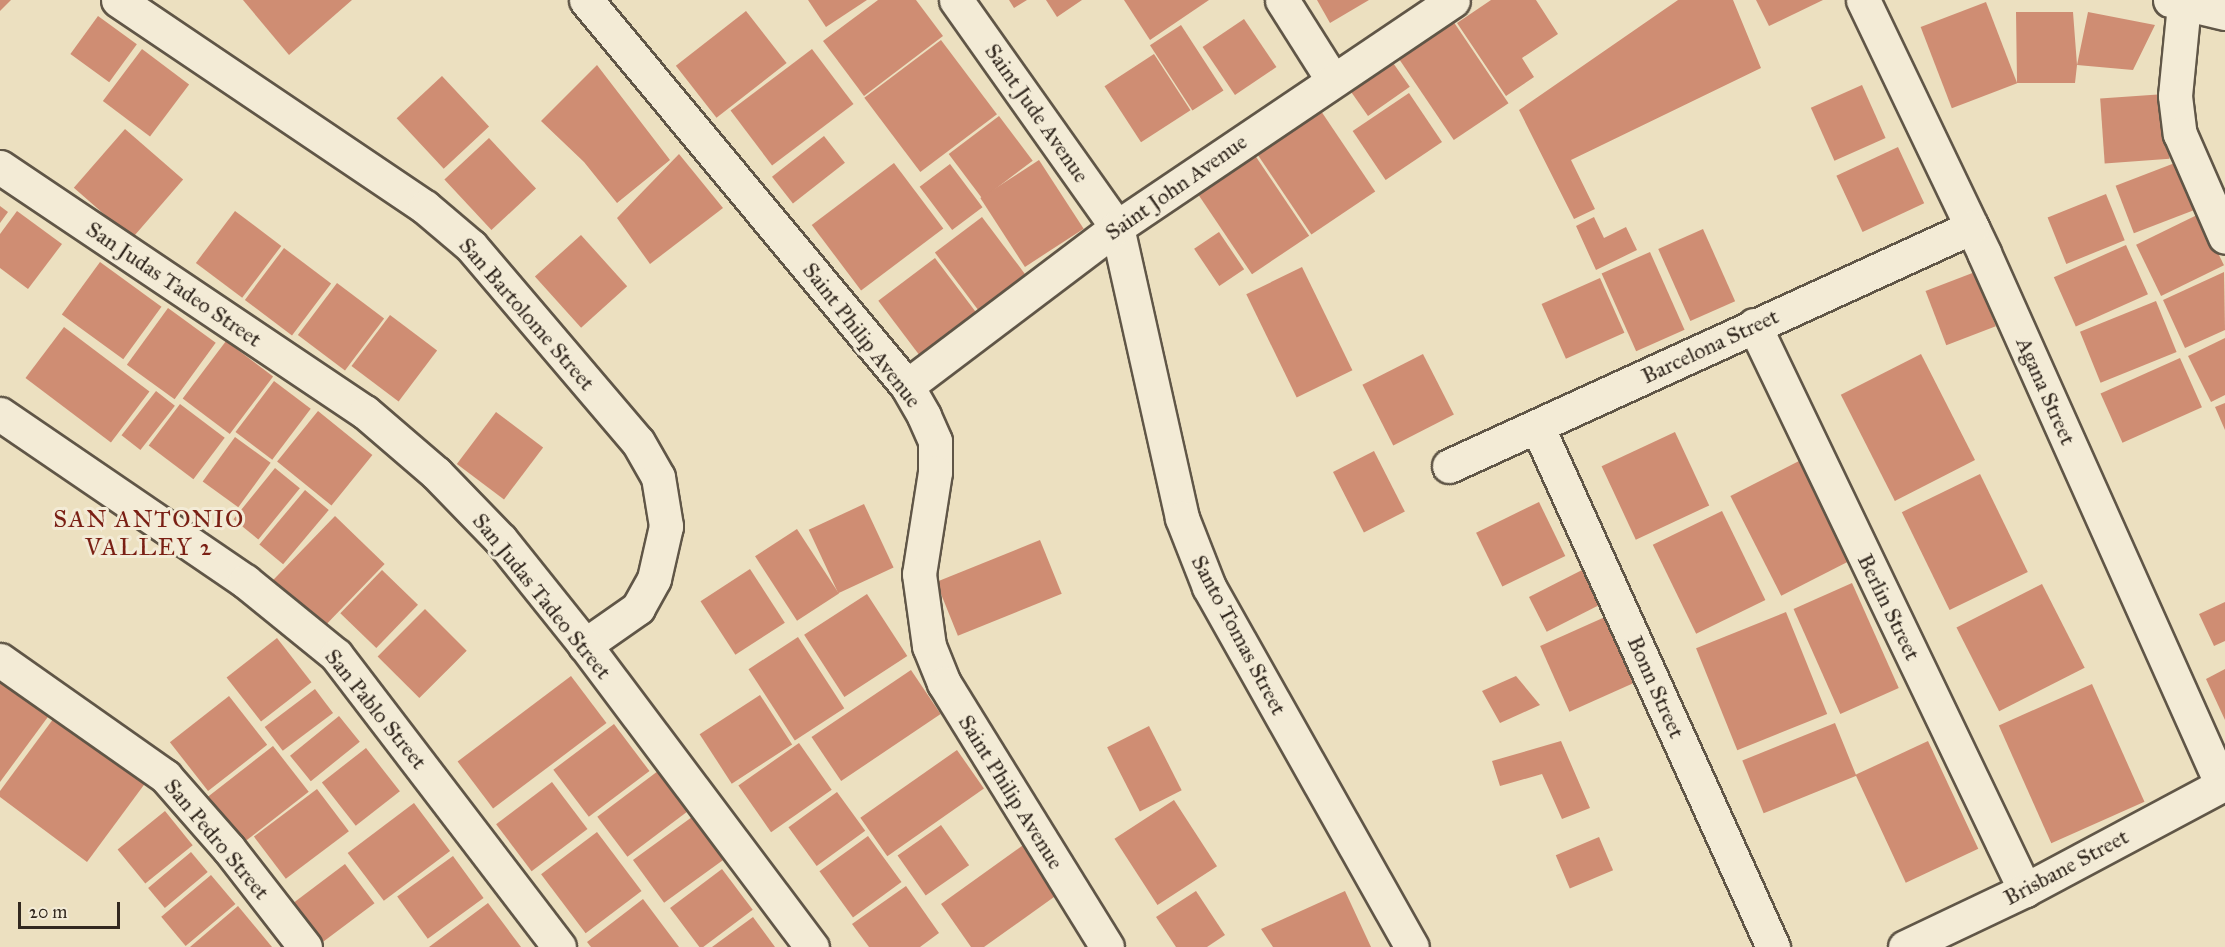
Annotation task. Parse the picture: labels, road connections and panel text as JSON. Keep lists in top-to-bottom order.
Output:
{
  "streets": {
    "street": [
      "Saint Jude Avenue",
      "Saint John Avenue",
      "San Judas Tadeo Street",
      "San Bartolome Street",
      "Saint Philip Avenue",
      "Barcelona Street",
      "Agana Street",
      "Berlin Street",
      "Santo Tomas Street",
      "Bonn Street",
      "San Pablo Street",
      "San Pedro Street",
      "Brisbane Street"
    ]
  },
  "crossings": [
    ["Saint Jude Avenue", "Saint John Avenue"],
    ["Saint Jude Avenue", "Santo Tomas Street"],
    ["Saint John Avenue", "Saint Philip Avenue"],
    ["Saint John Avenue", "Santo Tomas Street"],
    ["San Judas Tadeo Street", "San Bartolome Street"],
    ["Barcelona Street", "Agana Street"],
    ["Barcelona Street", "Berlin Street"],
    ["Barcelona Street", "Bonn Street"],
    ["Agana Street", "Brisbane Street"],
    ["Berlin Street", "Brisbane Street"]
  ],
  "districts": ["SAN ANTONIO VALLEY 2"],
  "scale_bar": "20 m"
}
